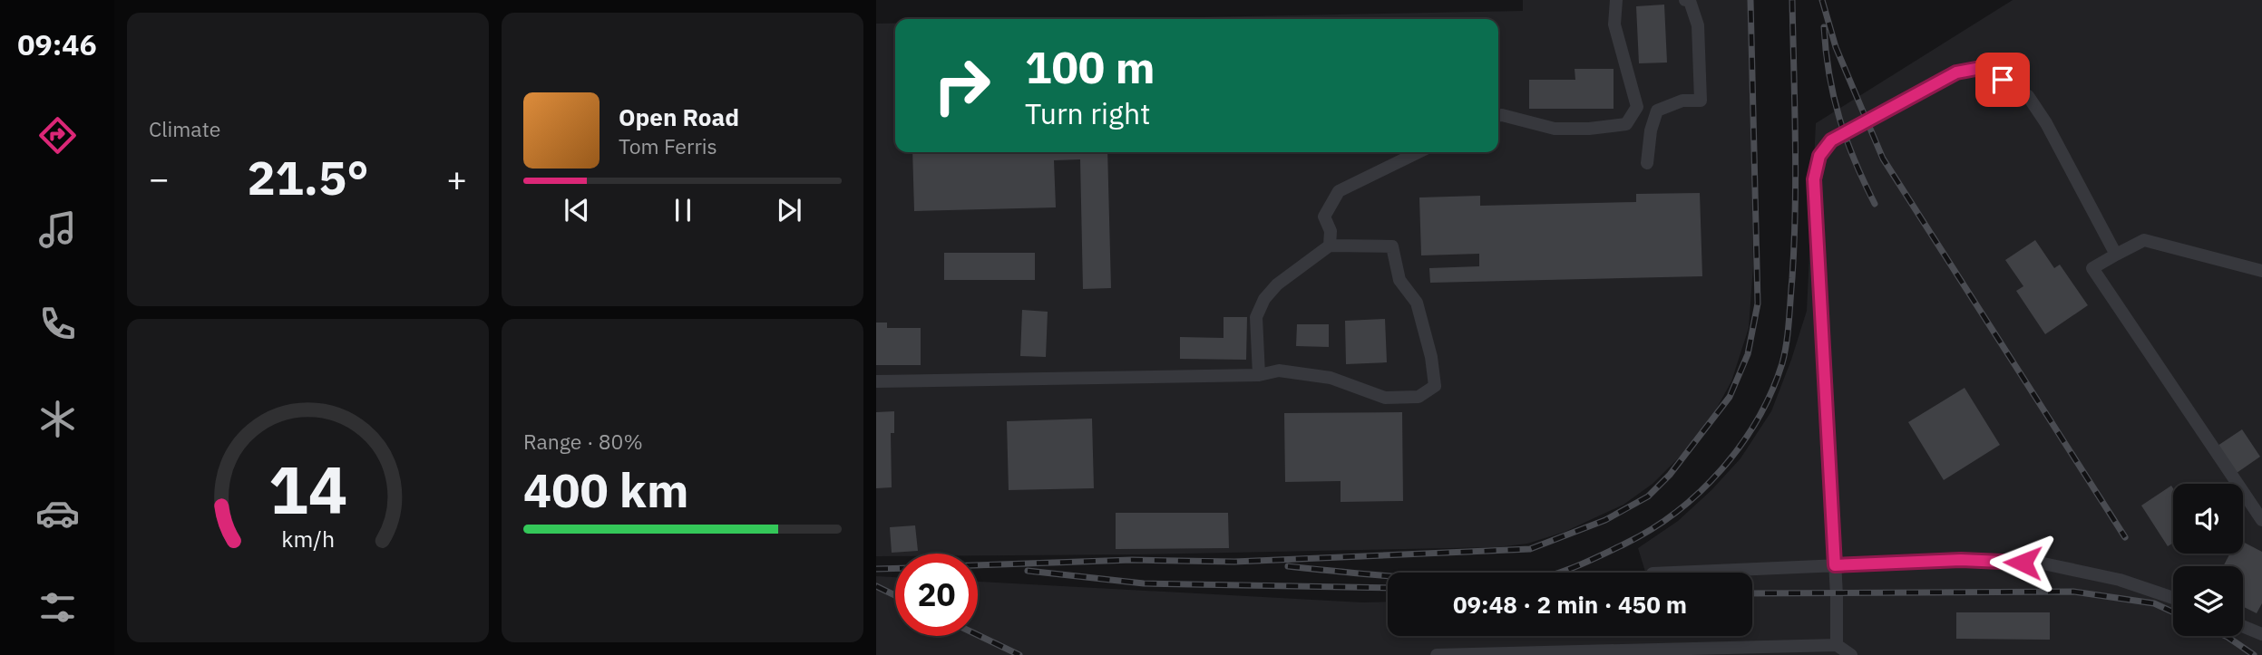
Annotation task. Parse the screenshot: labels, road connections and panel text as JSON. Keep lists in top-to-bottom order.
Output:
{
  "page": {
    "tabs": "09:46",
    "tile": [
      "Climate",
      ["Range · 80%", "400 km"]
    ],
    "turn": ["100 m", "Turn right"],
    "song": ["Open Road", "Tom Ferris"],
    "heat": ["−", "21.5°", "+"],
    "limit": "20",
    "trip": "09:48 · 2 min · 450 m",
    "gauge": ["14", "km/h"]
  }
}
